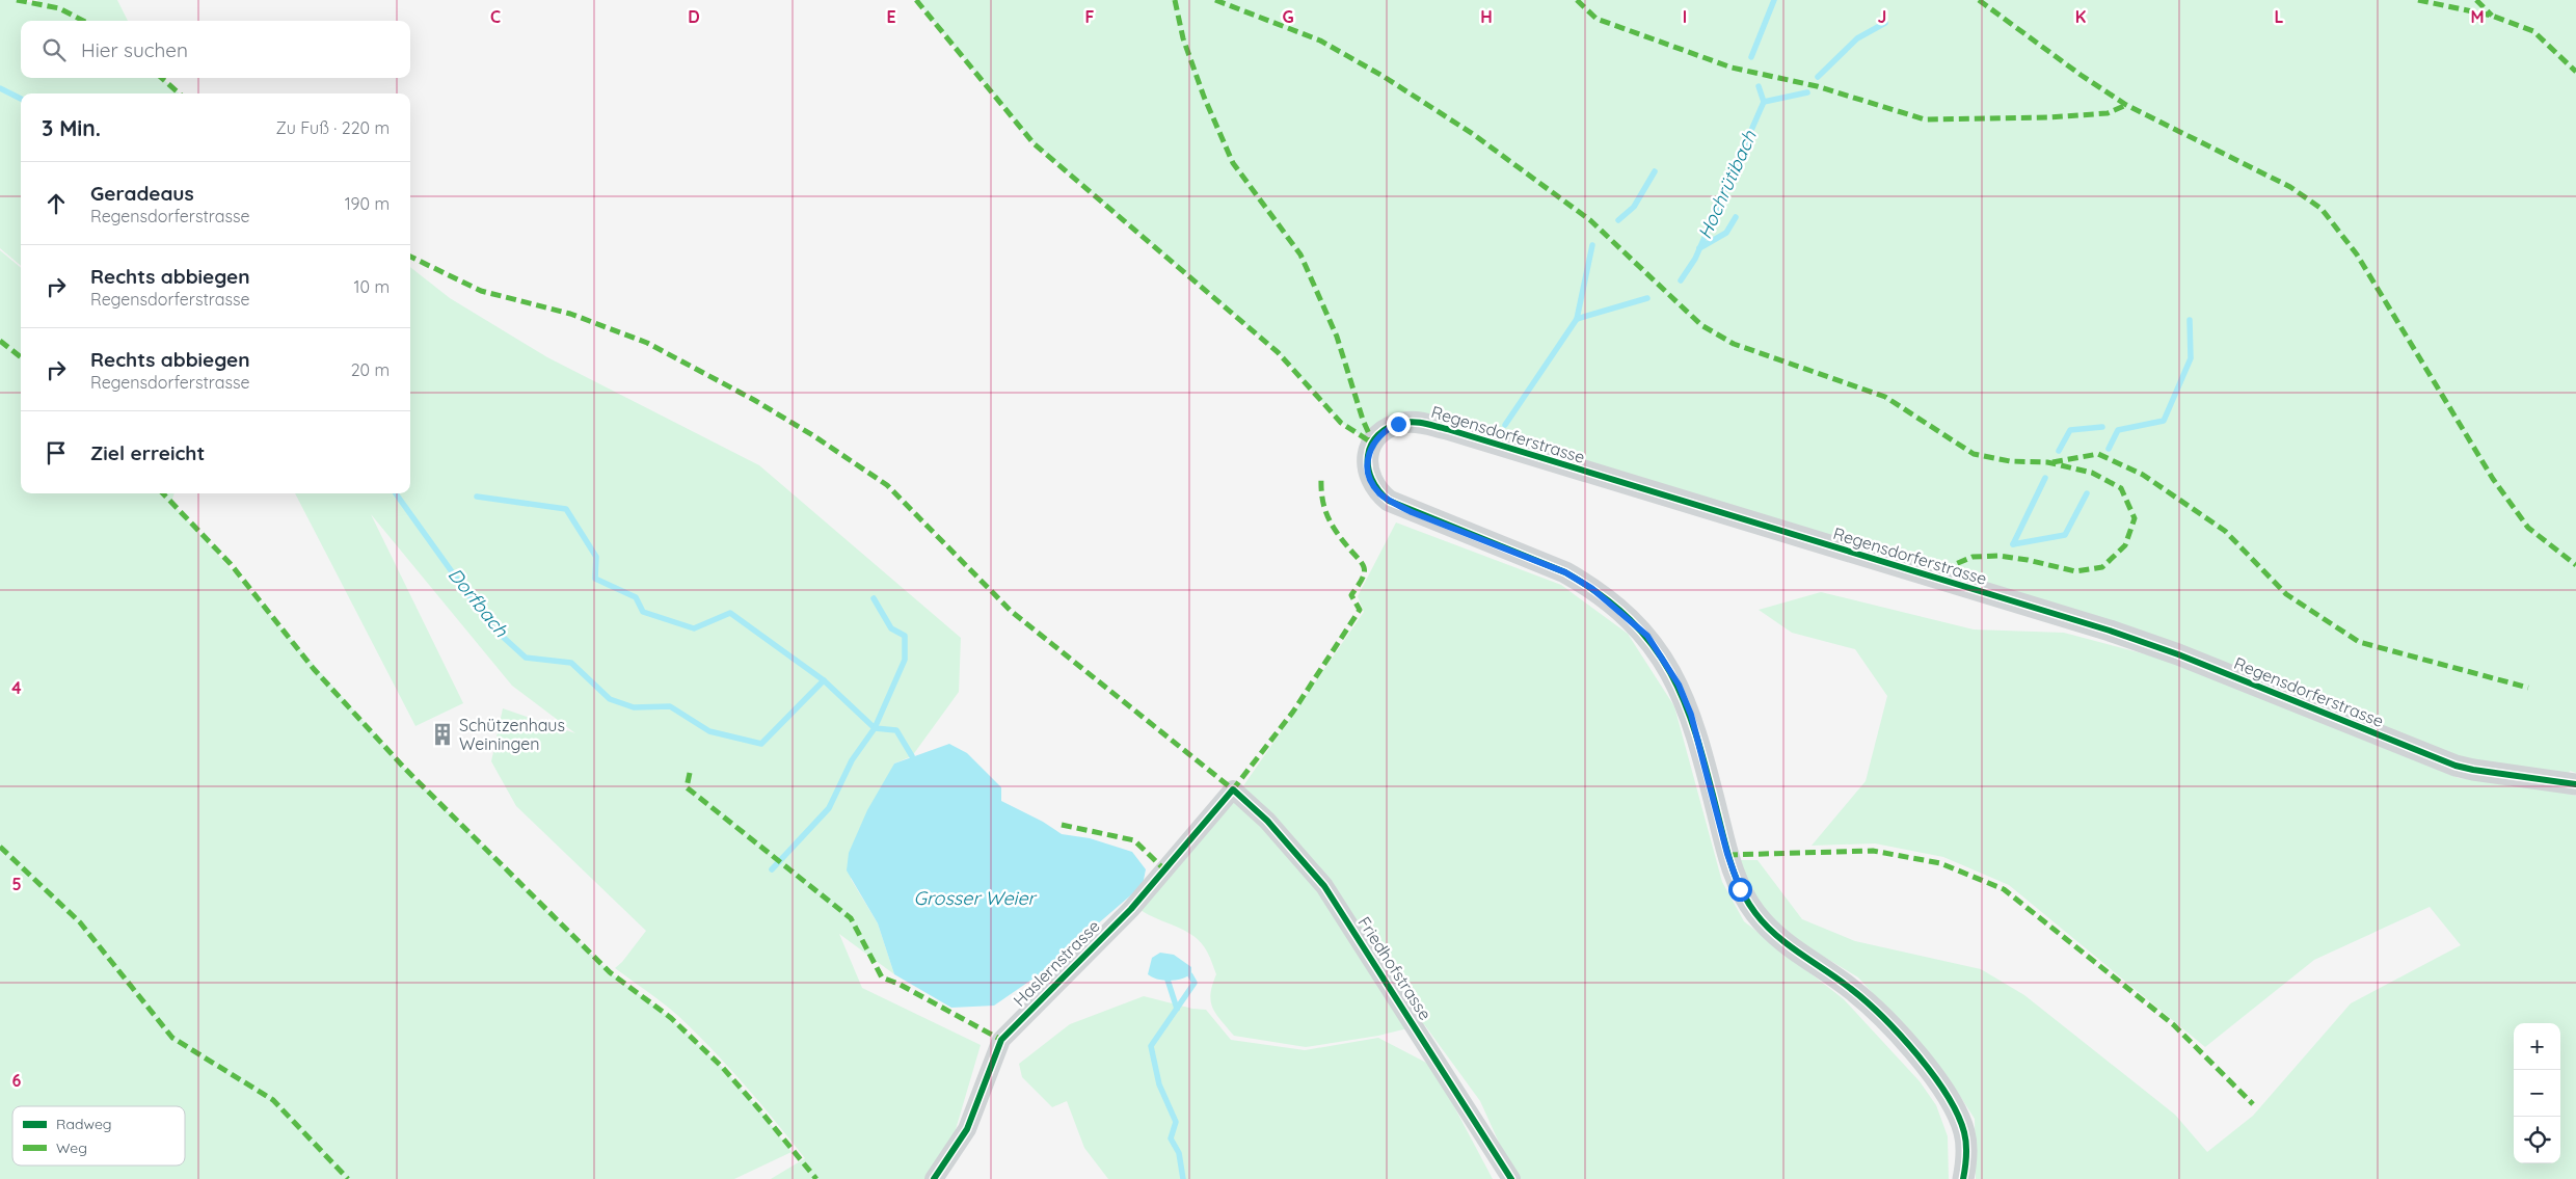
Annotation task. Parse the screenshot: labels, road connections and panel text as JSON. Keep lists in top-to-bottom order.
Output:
{
  "streets": {
    "street": ["Regensdorferstrasse", "Haslernstrasse", "Friedhofstrasse"]
  },
  "crossings": [
    ["Haslernstrasse", "Friedhofstrasse"]
  ],
  "water": ["Hochrütibach", "Dorfbach", "Grosser Weier"],
  "places": {
    "building": ["Schützenhaus Weiningen"]
  },
  "legend": ["Radweg", "Weg"],
  "page": {
    "search": "Hier suchen",
    "heading": ["3 Min.", "Zu Fuß · 220 m"],
    "list": [
      ["Geradeaus", "Regensdorferstrasse", "190 m"],
      ["Rechts abbiegen", "Regensdorferstrasse", "10 m"],
      ["Rechts abbiegen", "Regensdorferstrasse", "20 m"],
      "Ziel erreicht"
    ],
    "map_buttons": ["+", "−"]
  },
  "grid": {
    "columns": [
      "C",
      "D",
      "E",
      "F",
      "G",
      "H",
      "I",
      "J",
      "K",
      "L",
      "M"
    ],
    "rows": ["4", "5", "6"]
  }
}
